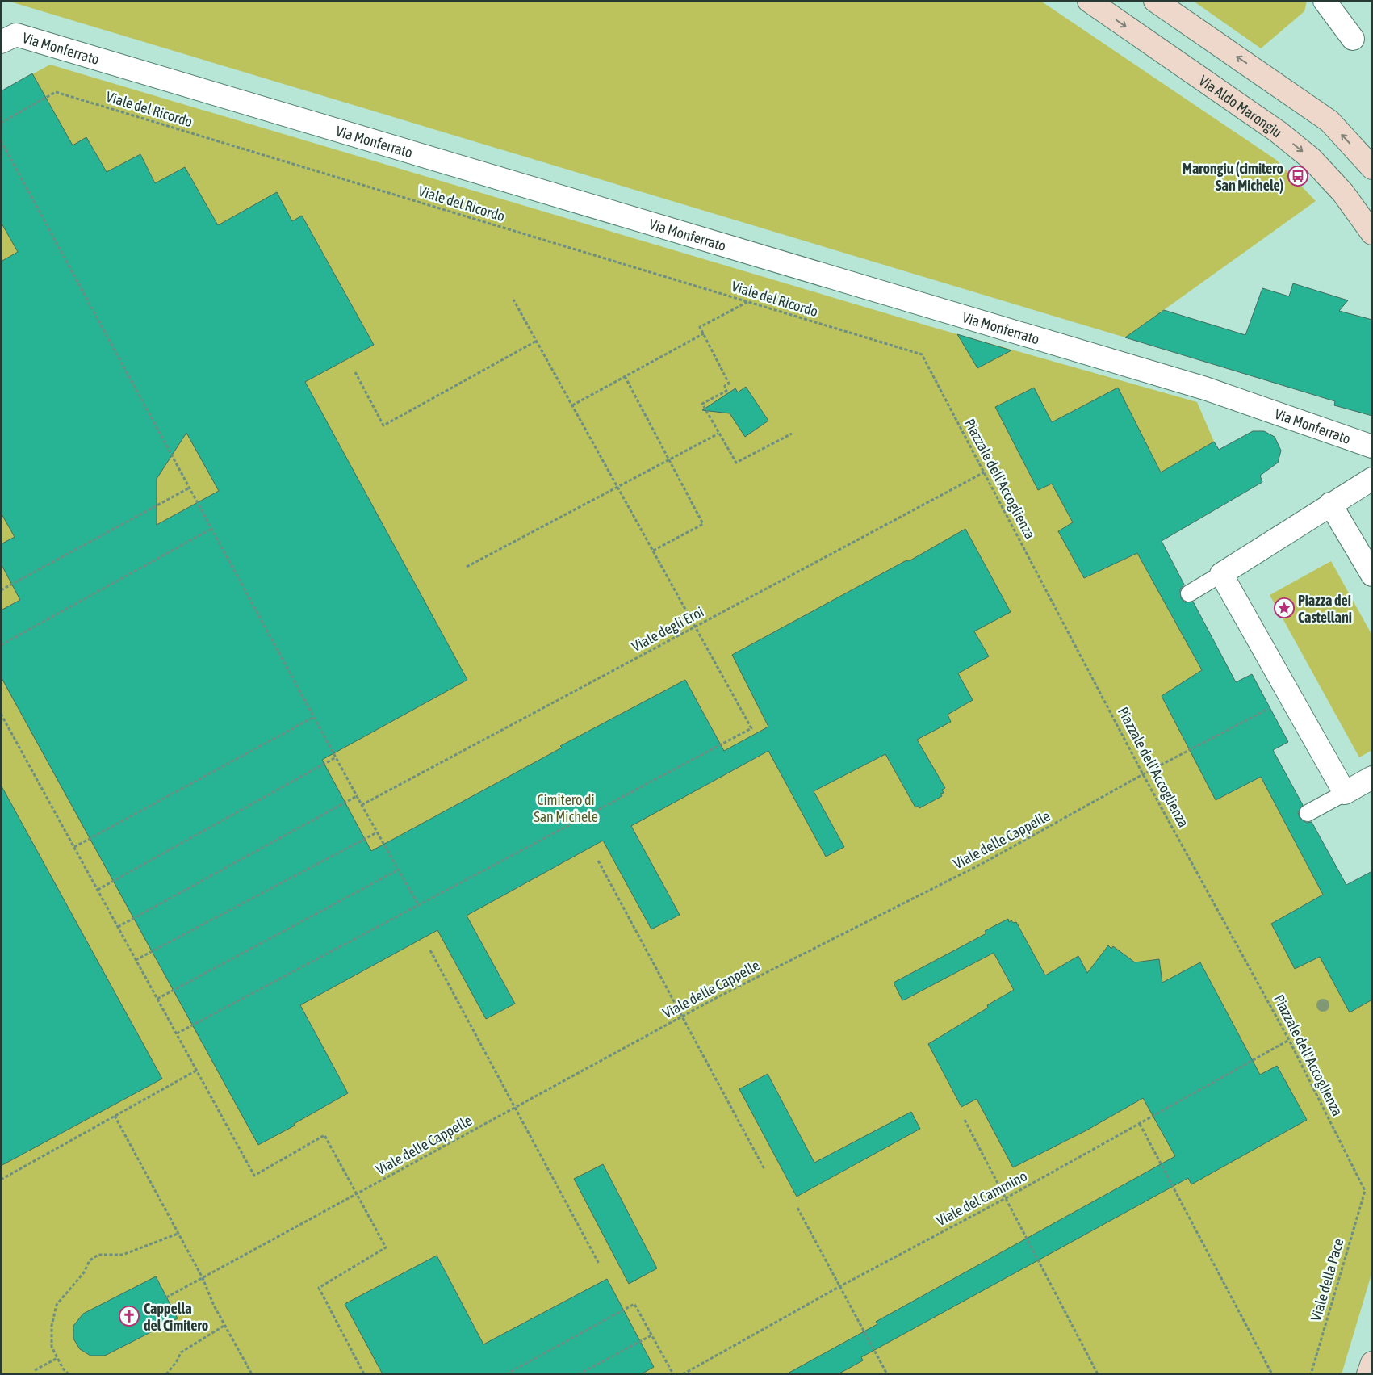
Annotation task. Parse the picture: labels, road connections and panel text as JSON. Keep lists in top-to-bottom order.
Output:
{
  "streets": {
    "street": ["Via Monferrato", "Via Aldo Marongiu"],
    "path": [
      "Viale del Ricordo",
      "Piazzale dell'Accoglienza",
      "Viale degli Eroi",
      "Viale delle Cappelle",
      "Viale del Cammino",
      "Viale della Pace"
    ]
  },
  "crossings": [
    ["Viale del Ricordo", "Piazzale dell'Accoglienza"],
    ["Piazzale dell'Accoglienza", "Viale degli Eroi"],
    ["Piazzale dell'Accoglienza", "Viale delle Cappelle"],
    ["Piazzale dell'Accoglienza", "Viale del Cammino"],
    ["Piazzale dell'Accoglienza", "Viale della Pace"]
  ],
  "parks": ["Cimitero di San Michele"],
  "places": {
    "bus stop": ["Marongiu (cimitero San Michele)"],
    "place": ["Piazza dei Castellani"],
    "church": ["Cappella del Cimitero"]
  }
}
